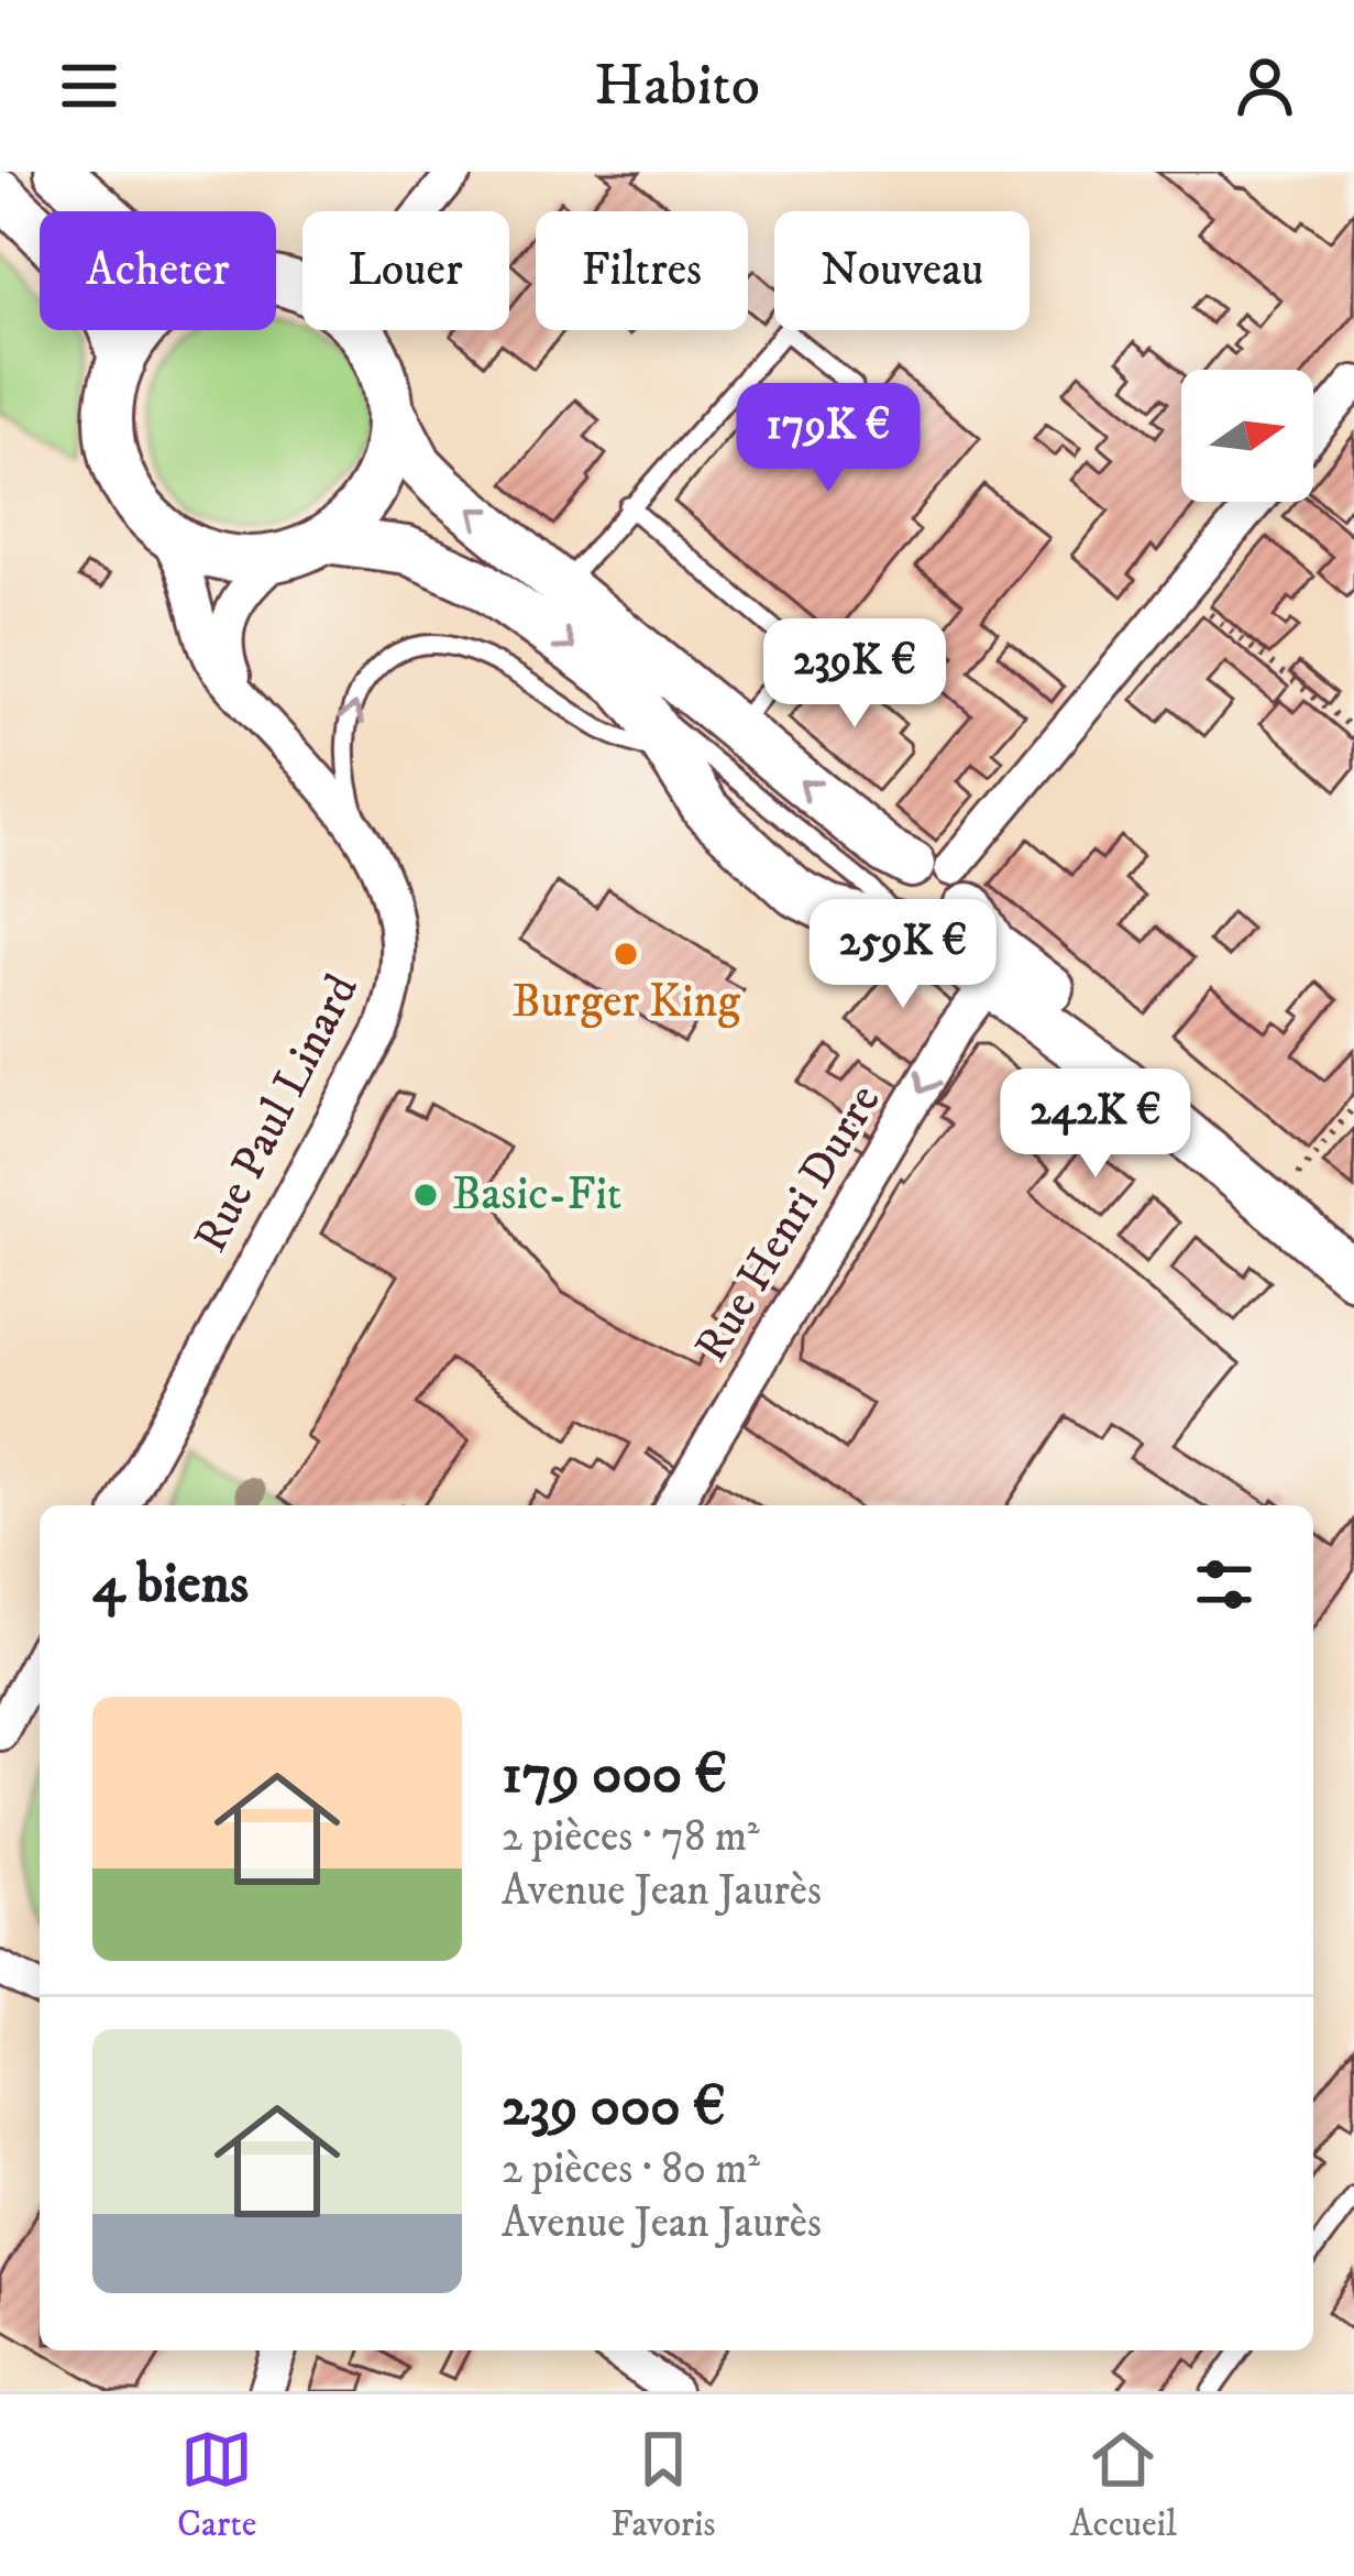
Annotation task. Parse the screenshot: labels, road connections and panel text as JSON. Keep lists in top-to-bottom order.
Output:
{
  "streets": {
    "street": ["Rue Paul Linard", "Rue Henri Durre"]
  },
  "one_way": ["Rue Henri Durre"],
  "places": ["Burger King", "Basic-Fit"],
  "north": "right",
  "page": {
    "header": "Habito",
    "chip": [
      "Acheter",
      "Louer",
      "Filtres",
      "Nouveau"
    ],
    "price": [
      "179K €",
      "239K €",
      "259K €",
      "242K €"
    ],
    "heading": "4 biens",
    "list": [
      {
        "name": "179 000 €",
        "note": "2 pièces · 78 m² · Avenue Jean Jaurès"
      },
      {
        "name": "239 000 €",
        "note": "2 pièces · 80 m² · Avenue Jean Jaurès"
      }
    ],
    "tabs": ["Carte", "Favoris", "Accueil"]
  }
}
